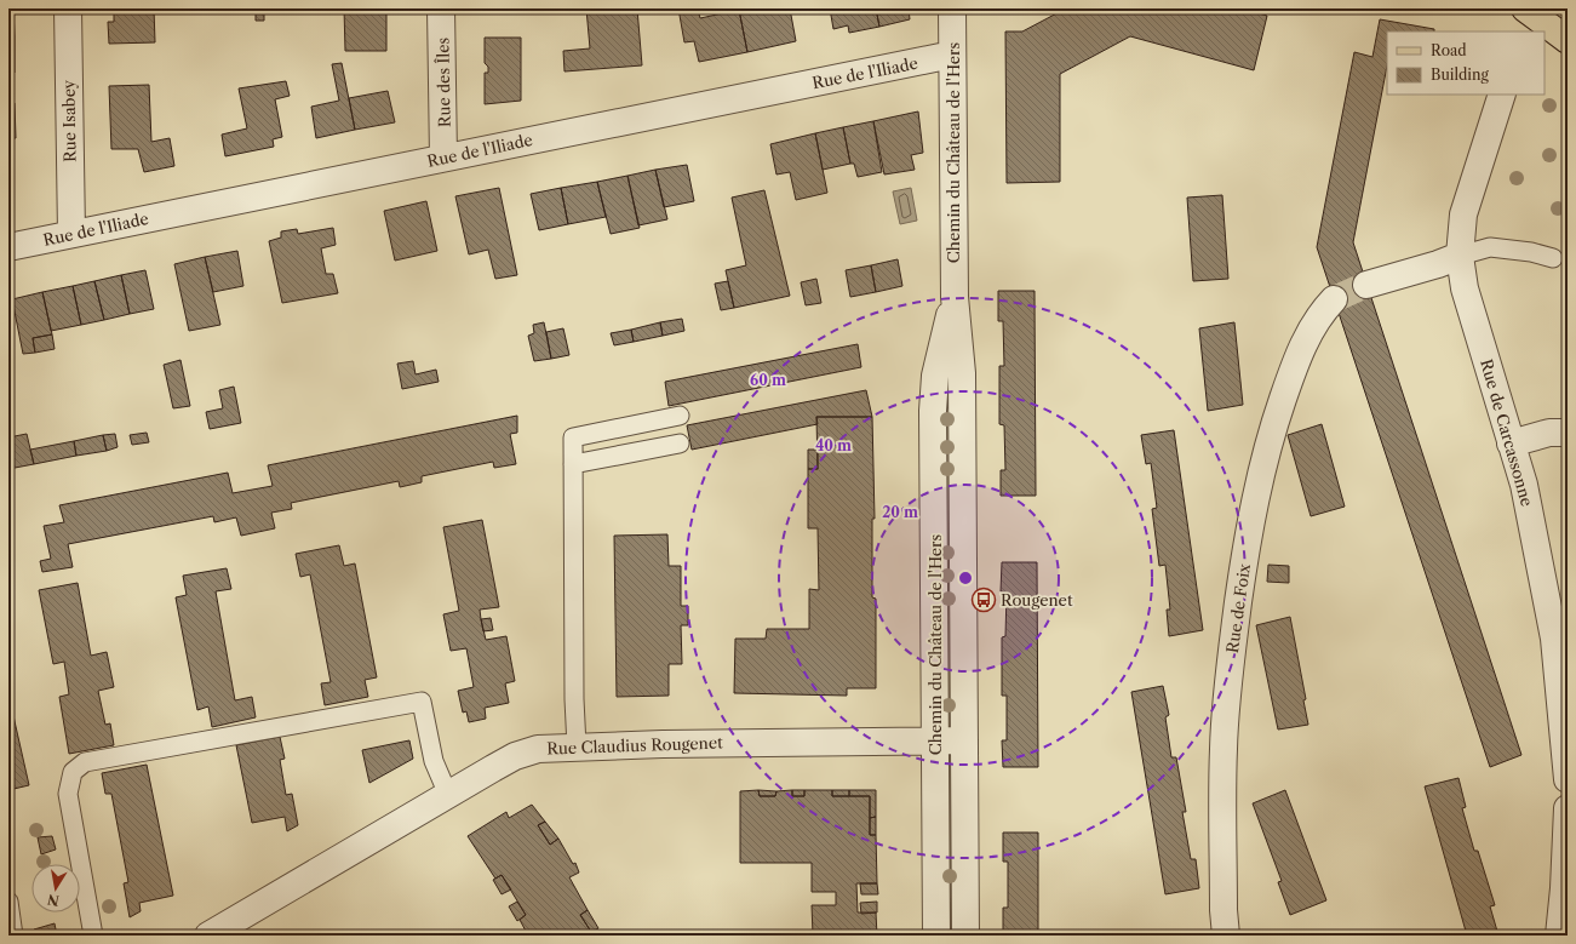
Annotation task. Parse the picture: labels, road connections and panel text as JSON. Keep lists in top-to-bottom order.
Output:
{
  "streets": {
    "street": [
      "Rue de l'Iliade",
      "Rue des Îles",
      "Rue Isabey",
      "Chemin du Château de l'Hers",
      "Rue de Carcassonne",
      "Rue de Foix",
      "Rue Claudius Rougenet"
    ]
  },
  "crossings": [
    ["Rue de l'Iliade", "Rue des Îles"],
    ["Rue de l'Iliade", "Rue Isabey"],
    ["Rue de l'Iliade", "Chemin du Château de l'Hers"],
    ["Chemin du Château de l'Hers", "Rue Claudius Rougenet"]
  ],
  "places": {
    "bus stop": ["Rougenet"]
  },
  "legend": ["Road", "Building"],
  "north": "bottom",
  "rings": ["60 m", "40 m", "20 m"]
}
